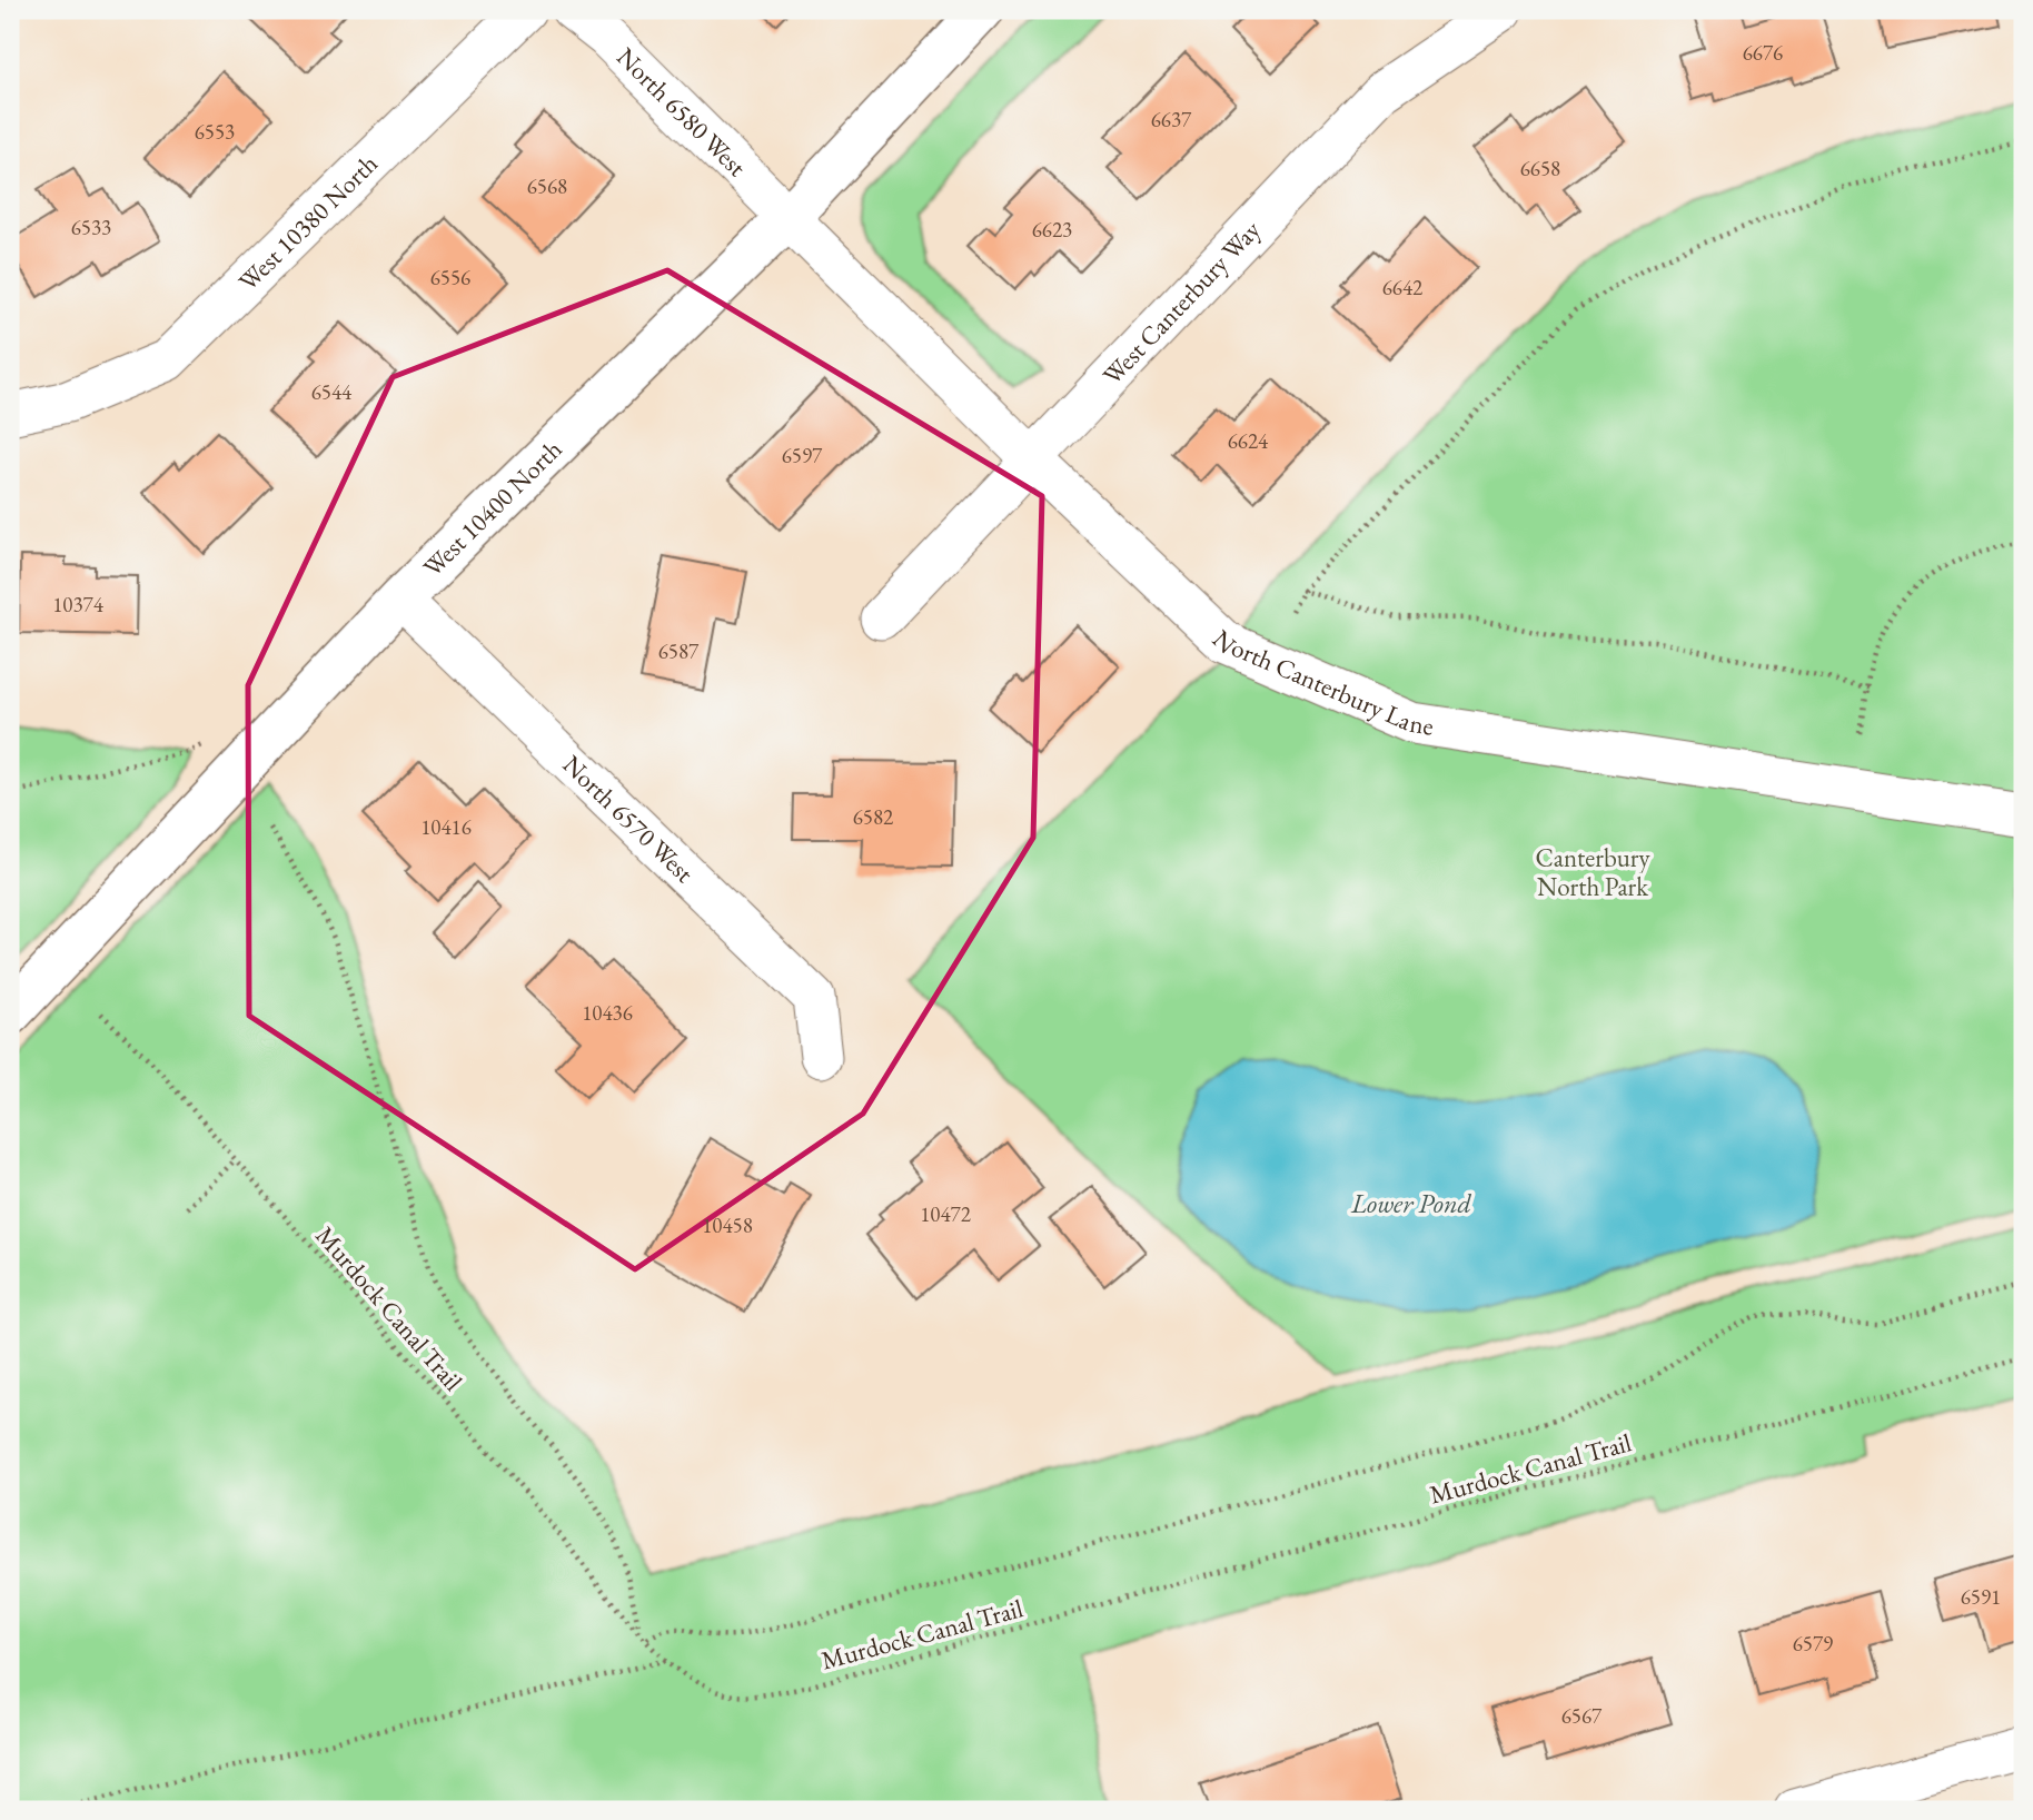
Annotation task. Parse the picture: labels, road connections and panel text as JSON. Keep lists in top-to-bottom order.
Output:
{
  "streets": {
    "street": [
      "North 6580 West",
      "West 10380 North",
      "West Canterbury Way",
      "West 10400 North",
      "North Canterbury Lane",
      "North 6570 West"
    ],
    "path": ["Murdock Canal Trail"]
  },
  "crossings": [
    ["North 6580 West", "West 10400 North"],
    ["North 6580 West", "North Canterbury Lane"],
    ["West Canterbury Way", "North Canterbury Lane"],
    ["West 10400 North", "North Canterbury Lane"],
    ["West 10400 North", "North 6570 West"]
  ],
  "water": ["Lower Pond"],
  "parks": ["Canterbury North Park"],
  "house_numbers": [
    "6676",
    "6637",
    "6553",
    "6658",
    "6568",
    "6533",
    "6623",
    "6556",
    "6642",
    "6544",
    "6624",
    "6597",
    "10374",
    "6587",
    "6582",
    "10416",
    "10436",
    "10472",
    "10458",
    "6591",
    "6579",
    "6567"
  ]
}
